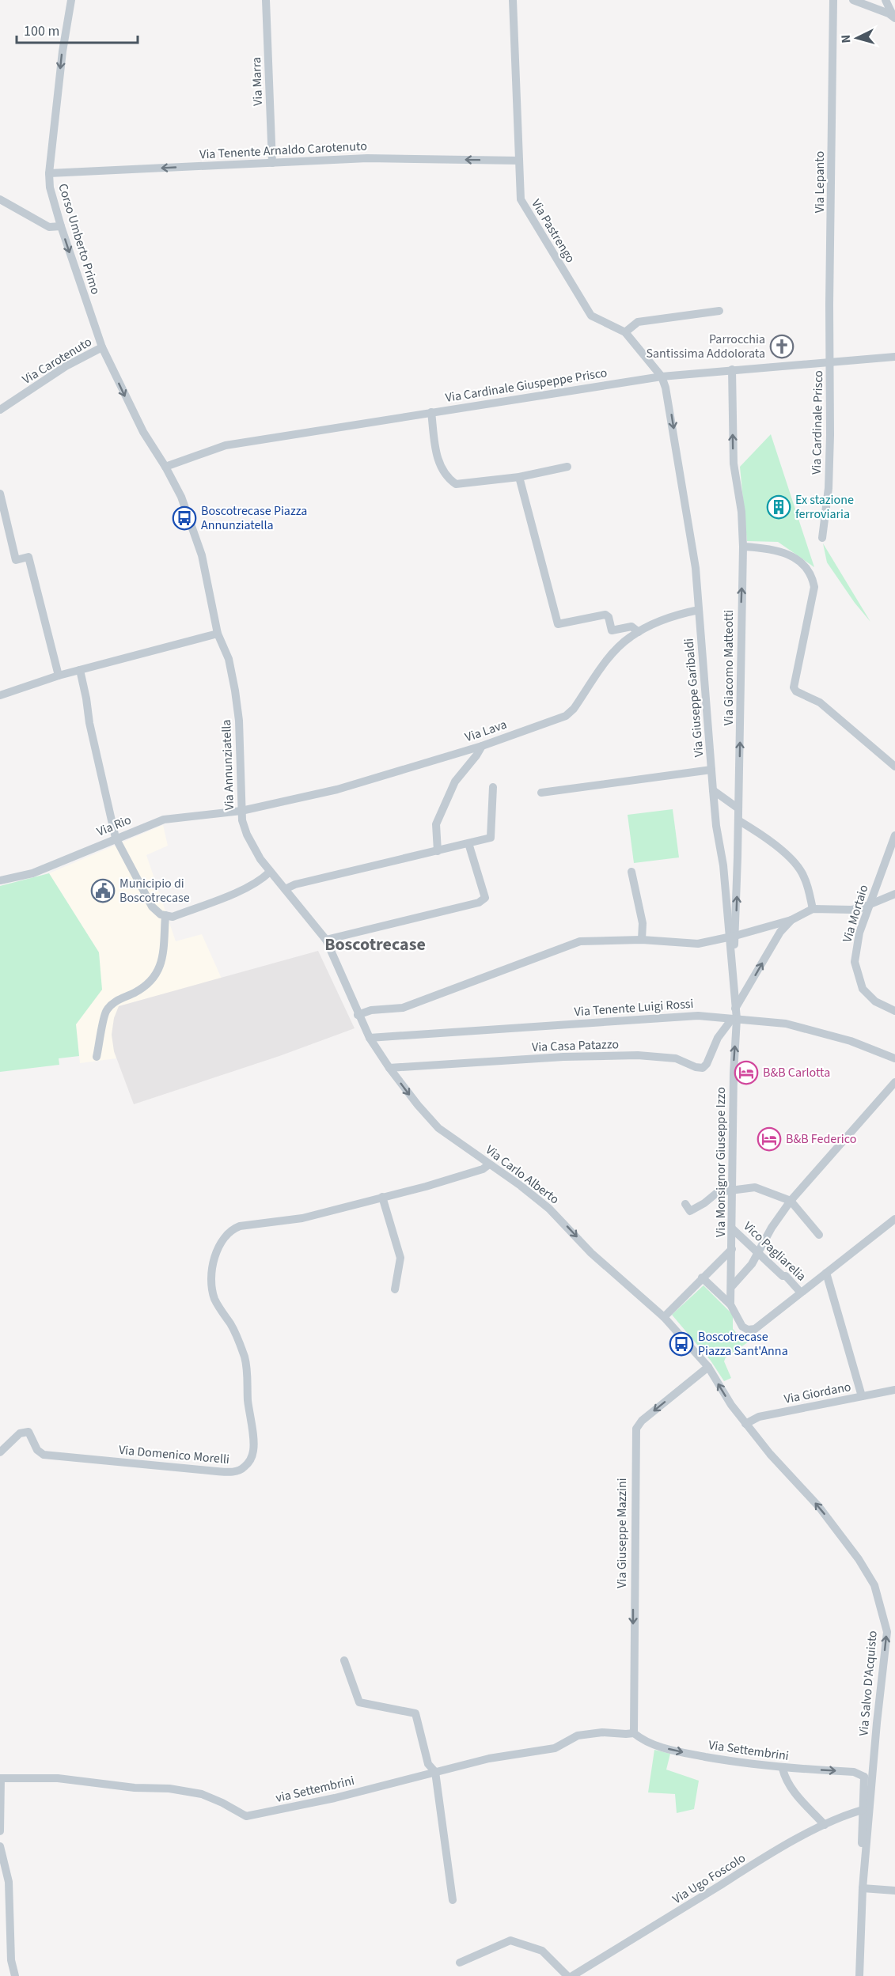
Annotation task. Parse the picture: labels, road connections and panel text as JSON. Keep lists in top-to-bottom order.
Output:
{
  "streets": {
    "street": [
      "Via Marra",
      "Via Tenente Arnaldo Carotenuto",
      "Via Lepanto",
      "Via Pastrengo",
      "Corso Umberto Primo",
      "Via Carotenuto",
      "Via Cardinale Giuspeppe Prisco",
      "Via Cardinale Prisco",
      "Via Giacomo Matteotti",
      "Via Giuseppe Garibaldi",
      "Via Lava",
      "Via Annunziatella",
      "Via Rio",
      "Via Mortaio",
      "Via Tenente Luigi Rossi",
      "Via Casa Patazzo",
      "Via Monsignor Giuseppe Izzo",
      "Via Carlo Alberto",
      "Vico Pagliarelia",
      "Via Giordano",
      "Via Domenico Morelli",
      "Via Giuseppe Mazzini",
      "Via Salvo D'Acquisto",
      "Via Settembrini",
      "via Settembrini",
      "Via Ugo Foscolo"
    ]
  },
  "crossings": [
    ["Via Marra", "Via Tenente Arnaldo Carotenuto"],
    ["Via Tenente Arnaldo Carotenuto", "Via Pastrengo"],
    ["Via Tenente Arnaldo Carotenuto", "Corso Umberto Primo"],
    ["Via Lepanto", "Via Cardinale Giuspeppe Prisco"],
    ["Via Lepanto", "Via Cardinale Prisco"],
    ["Via Pastrengo", "Via Cardinale Giuspeppe Prisco"],
    ["Via Pastrengo", "Via Giuseppe Garibaldi"],
    ["Corso Umberto Primo", "Via Carotenuto"],
    ["Corso Umberto Primo", "Via Cardinale Giuspeppe Prisco"],
    ["Corso Umberto Primo", "Via Annunziatella"],
    ["Via Cardinale Giuspeppe Prisco", "Via Cardinale Prisco"],
    ["Via Cardinale Giuspeppe Prisco", "Via Giacomo Matteotti"],
    ["Via Cardinale Giuspeppe Prisco", "Via Giuseppe Garibaldi"],
    ["Via Cardinale Giuspeppe Prisco", "Via Annunziatella"],
    ["Via Giacomo Matteotti", "Via Giuseppe Garibaldi"],
    ["Via Giuseppe Garibaldi", "Via Lava"],
    ["Via Lava", "Via Annunziatella"],
    ["Via Lava", "Via Rio"],
    ["Via Annunziatella", "Via Rio"],
    ["Via Annunziatella", "Via Tenente Luigi Rossi"],
    ["Via Annunziatella", "Via Carlo Alberto"],
    ["Via Tenente Luigi Rossi", "Via Casa Patazzo"],
    ["Via Tenente Luigi Rossi", "Via Monsignor Giuseppe Izzo"],
    ["Via Tenente Luigi Rossi", "Via Carlo Alberto"],
    ["Via Casa Patazzo", "Via Monsignor Giuseppe Izzo"],
    ["Via Casa Patazzo", "Via Carlo Alberto"],
    ["Via Monsignor Giuseppe Izzo", "Vico Pagliarelia"],
    ["Via Carlo Alberto", "Via Domenico Morelli"],
    ["Via Carlo Alberto", "Via Giuseppe Mazzini"],
    ["Via Carlo Alberto", "Via Salvo D'Acquisto"],
    ["Via Giordano", "Via Salvo D'Acquisto"],
    ["Via Giuseppe Mazzini", "Via Salvo D'Acquisto"],
    ["Via Giuseppe Mazzini", "Via Settembrini"],
    ["Via Giuseppe Mazzini", "via Settembrini"],
    ["Via Settembrini", "via Settembrini"]
  ],
  "one_way": [
    "Via Tenente Arnaldo Carotenuto",
    "Corso Umberto Primo",
    "Via Giacomo Matteotti",
    "Via Giuseppe Garibaldi",
    "Via Monsignor Giuseppe Izzo",
    "Via Carlo Alberto",
    "Via Giuseppe Mazzini",
    "Via Salvo D'Acquisto",
    "Via Settembrini"
  ],
  "districts": ["Boscotrecase"],
  "places": {
    "church": ["Parrocchia Santissima Addolorata"],
    "building": ["Ex stazione ferroviaria"],
    "bus stop": ["Boscotrecase Piazza Annunziatella", "Boscotrecase Piazza Sant'Anna"],
    "public building": ["Municipio di Boscotrecase"],
    "hotel": ["B&B Carlotta", "B&B Federico"]
  },
  "scale_bar": "100 m",
  "north": "left"
}
